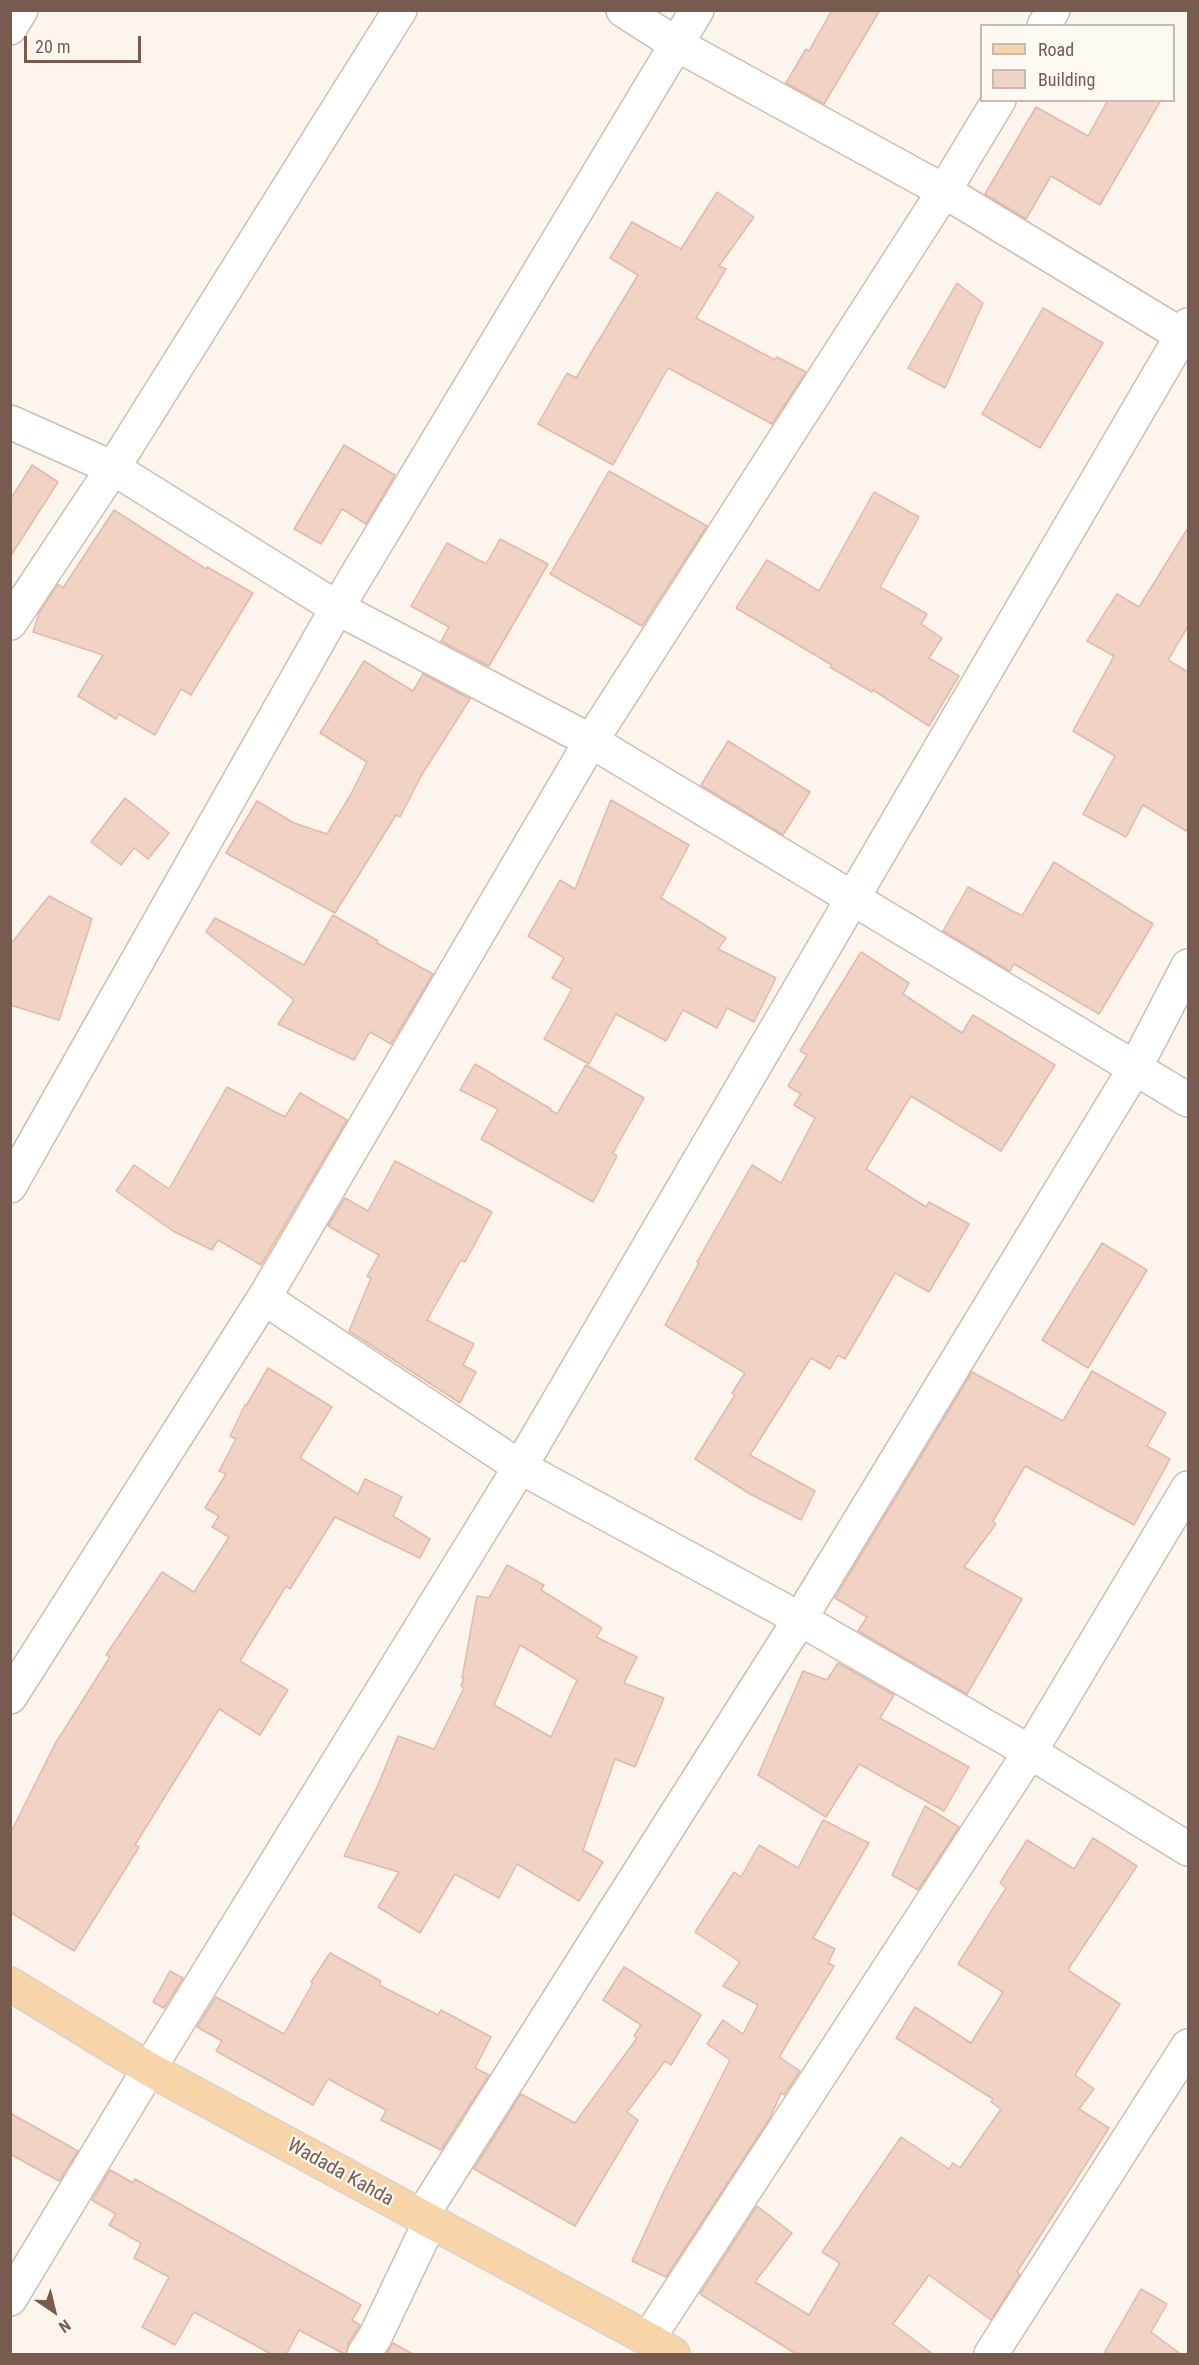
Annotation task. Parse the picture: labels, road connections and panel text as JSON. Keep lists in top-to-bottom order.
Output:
{
  "streets": {
    "main road": ["Wadada Kahda"]
  },
  "legend": ["Road", "Building"],
  "scale_bar": "20 m",
  "north": "bottom right"
}
